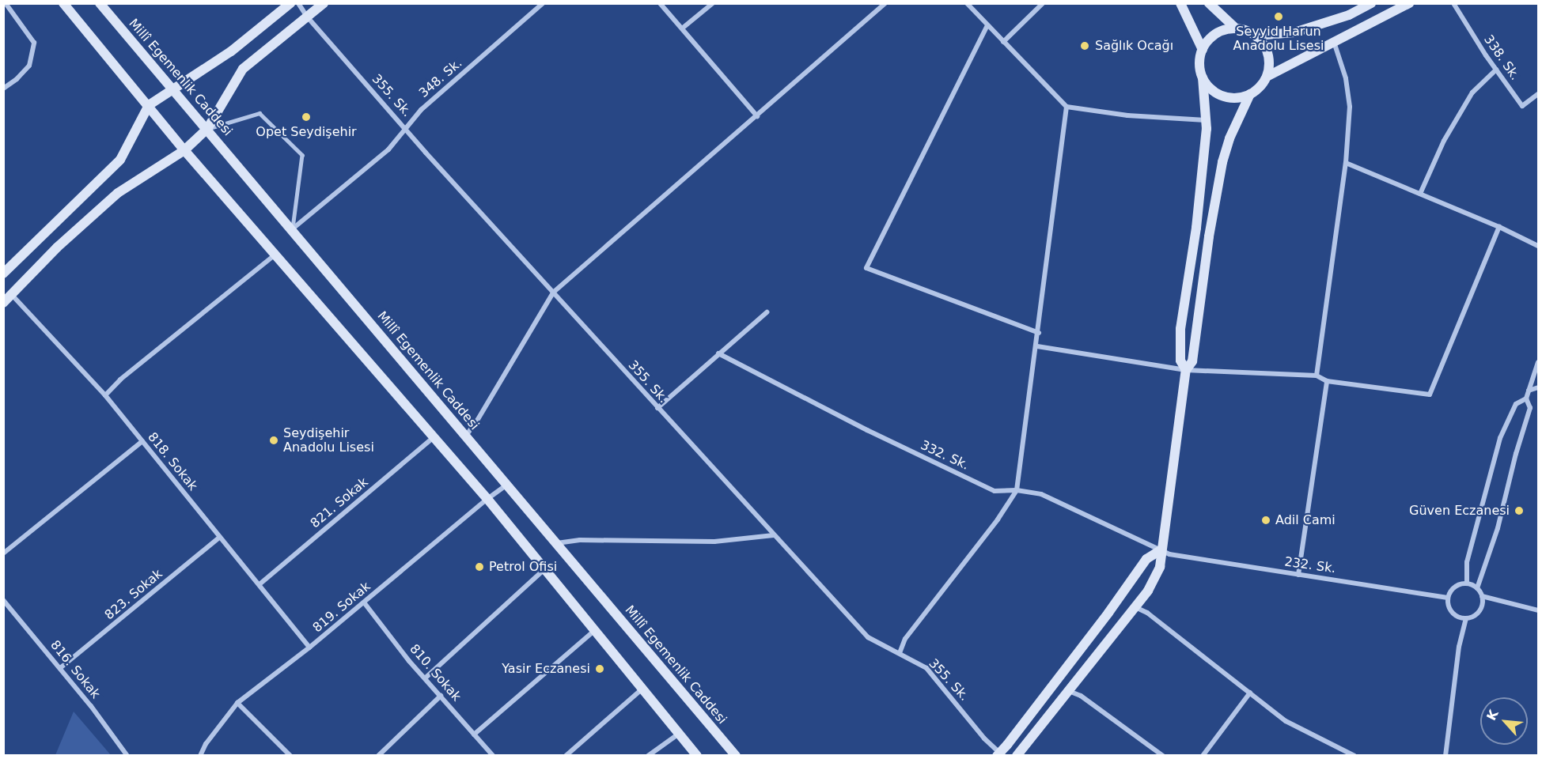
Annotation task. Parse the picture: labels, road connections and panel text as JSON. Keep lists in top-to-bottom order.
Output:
{
  "streets": {
    "street": [
      "338. Sk.",
      "Millî Egemenlik Caddesi",
      "348. Sk.",
      "355. Sk.",
      "332. Sk.",
      "818. Sokak",
      "821. Sokak",
      "232. Sk.",
      "823. Sokak",
      "819. Sokak",
      "816. Sokak",
      "810. Sokak"
    ]
  },
  "crossings": [
    ["Millî Egemenlik Caddesi", "348. Sk."],
    ["Millî Egemenlik Caddesi", "819. Sokak"],
    ["348. Sk.", "355. Sk."],
    ["332. Sk.", "232. Sk."],
    ["818. Sokak", "821. Sokak"],
    ["818. Sokak", "823. Sokak"],
    ["818. Sokak", "819. Sokak"],
    ["823. Sokak", "816. Sokak"],
    ["819. Sokak", "810. Sokak"]
  ],
  "places": [
    "Seyyid Harun Anadolu Lisesi",
    "Sağlık Ocağı",
    "Opet Seydişehir",
    "Seydişehir Anadolu Lisesi",
    "Güven Eczanesi",
    "Adil Cami",
    "Petrol Ofisi",
    "Yasir Eczanesi"
  ],
  "north": "top left"
}
